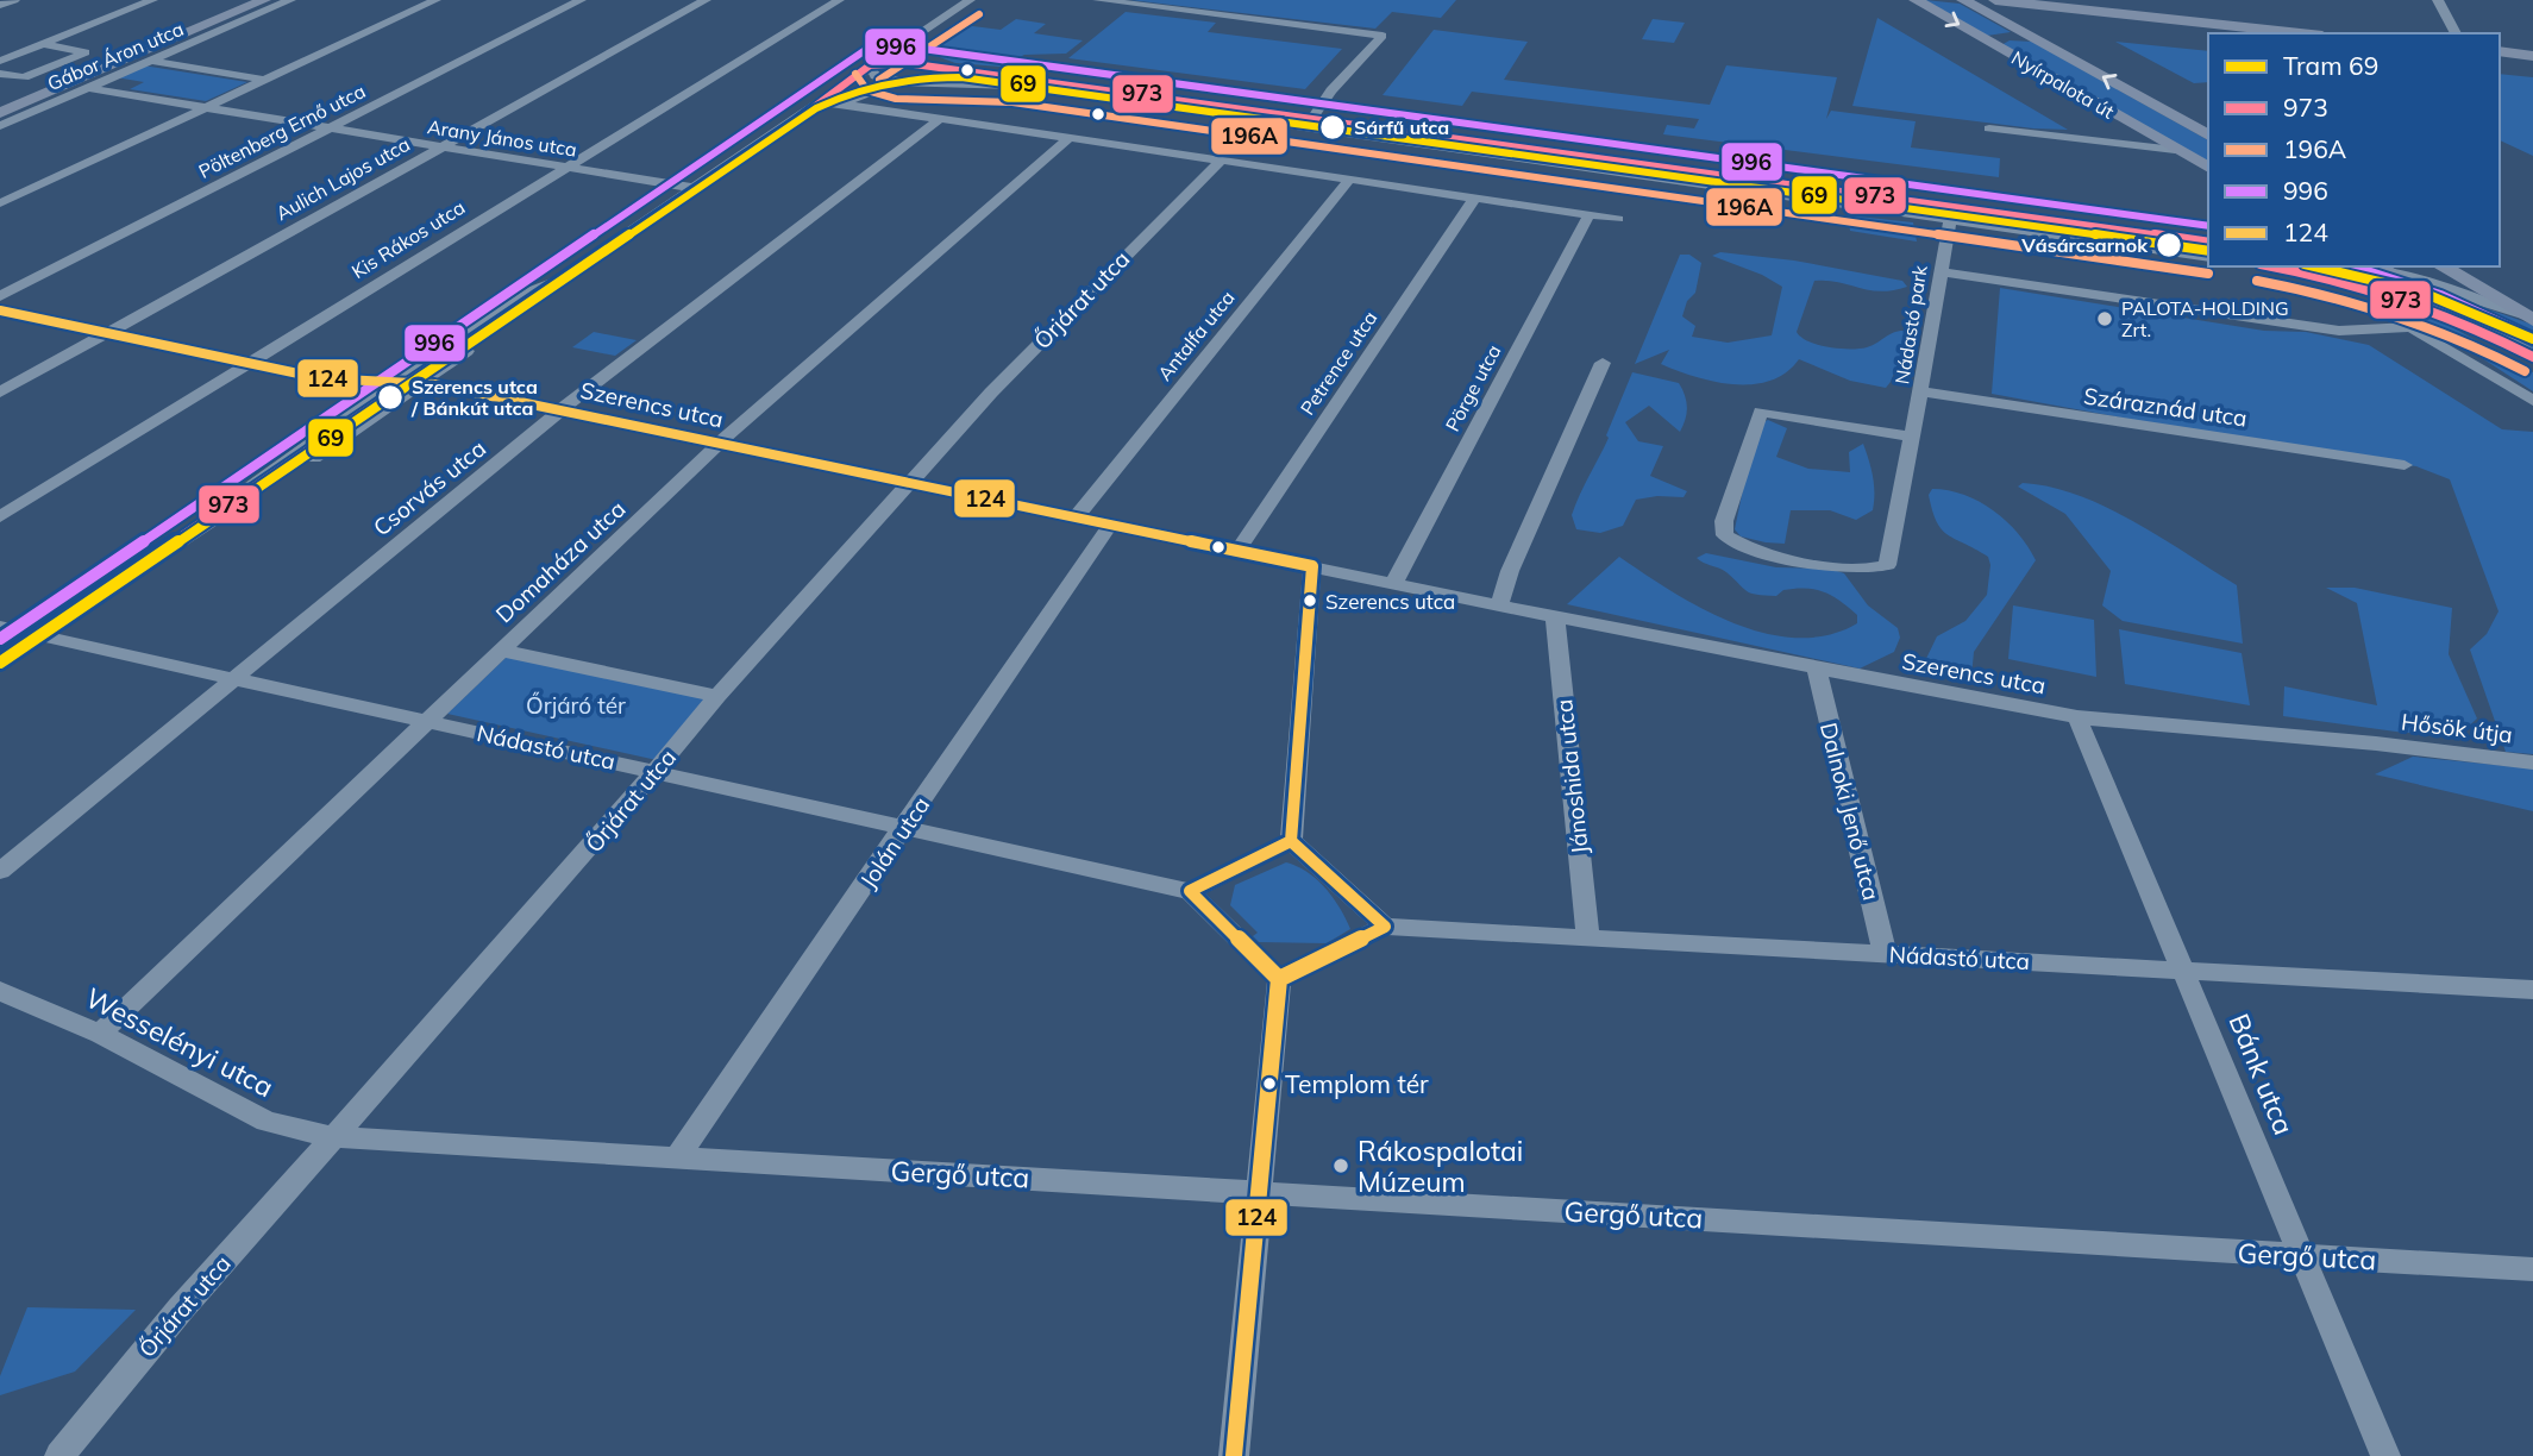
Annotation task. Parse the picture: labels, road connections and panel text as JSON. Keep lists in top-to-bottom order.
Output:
{
  "streets": {
    "main road": ["Nyírpalota út"],
    "street": [
      "Gábor Áron utca",
      "Pöltenberg Ernő utca",
      "Arany János utca",
      "Aulich Lajos utca",
      "Kis Rákos utca",
      "Őrjárat utca",
      "Nádastó park",
      "Antalfa utca",
      "Petrence utca",
      "Pörge utca",
      "Szerencs utca",
      "Száraznád utca",
      "Csorvás utca",
      "Domaháza utca",
      "Hősök útja",
      "Nádastó utca",
      "Jánoshida utca",
      "Dalnoki Jenő utca",
      "Jolán utca",
      "Wesselényi utca",
      "Bánk utca",
      "Gergő utca"
    ]
  },
  "crossings": [
    ["Gábor Áron utca", "Arany János utca"],
    ["Pöltenberg Ernő utca", "Arany János utca"],
    ["Arany János utca", "Aulich Lajos utca"],
    ["Arany János utca", "Kis Rákos utca"],
    ["Aulich Lajos utca", "Szerencs utca"],
    ["Kis Rákos utca", "Szerencs utca"],
    ["Őrjárat utca", "Szerencs utca"],
    ["Őrjárat utca", "Nádastó utca"],
    ["Őrjárat utca", "Wesselényi utca"],
    ["Őrjárat utca", "Gergő utca"],
    ["Nádastó park", "Száraznád utca"],
    ["Antalfa utca", "Szerencs utca"],
    ["Petrence utca", "Szerencs utca"],
    ["Pörge utca", "Szerencs utca"],
    ["Szerencs utca", "Csorvás utca"],
    ["Szerencs utca", "Domaháza utca"],
    ["Szerencs utca", "Hősök útja"],
    ["Szerencs utca", "Jánoshida utca"],
    ["Szerencs utca", "Dalnoki Jenő utca"],
    ["Szerencs utca", "Jolán utca"],
    ["Szerencs utca", "Bánk utca"],
    ["Csorvás utca", "Nádastó utca"],
    ["Domaháza utca", "Nádastó utca"],
    ["Domaháza utca", "Wesselényi utca"],
    ["Nádastó utca", "Jánoshida utca"],
    ["Nádastó utca", "Dalnoki Jenő utca"],
    ["Nádastó utca", "Jolán utca"],
    ["Nádastó utca", "Bánk utca"],
    ["Jolán utca", "Gergő utca"],
    ["Wesselényi utca", "Gergő utca"],
    ["Bánk utca", "Gergő utca"]
  ],
  "parks": ["Őrjáró tér"],
  "places": [
    "Sárfű utca",
    "Vásárcsarnok",
    "PALOTA-HOLDING Zrt.",
    "Szerencs utca / Bánkút utca",
    "Szerencs utca",
    "Templom tér",
    "Rákospalotai Múzeum"
  ],
  "lines": [
    "transit line 196A",
    "transit line 996",
    "transit line 973",
    "tram line 69",
    "transit line 124"
  ],
  "legend": [
    "Tram 69",
    "973",
    "196A",
    "996",
    "124"
  ]
}
